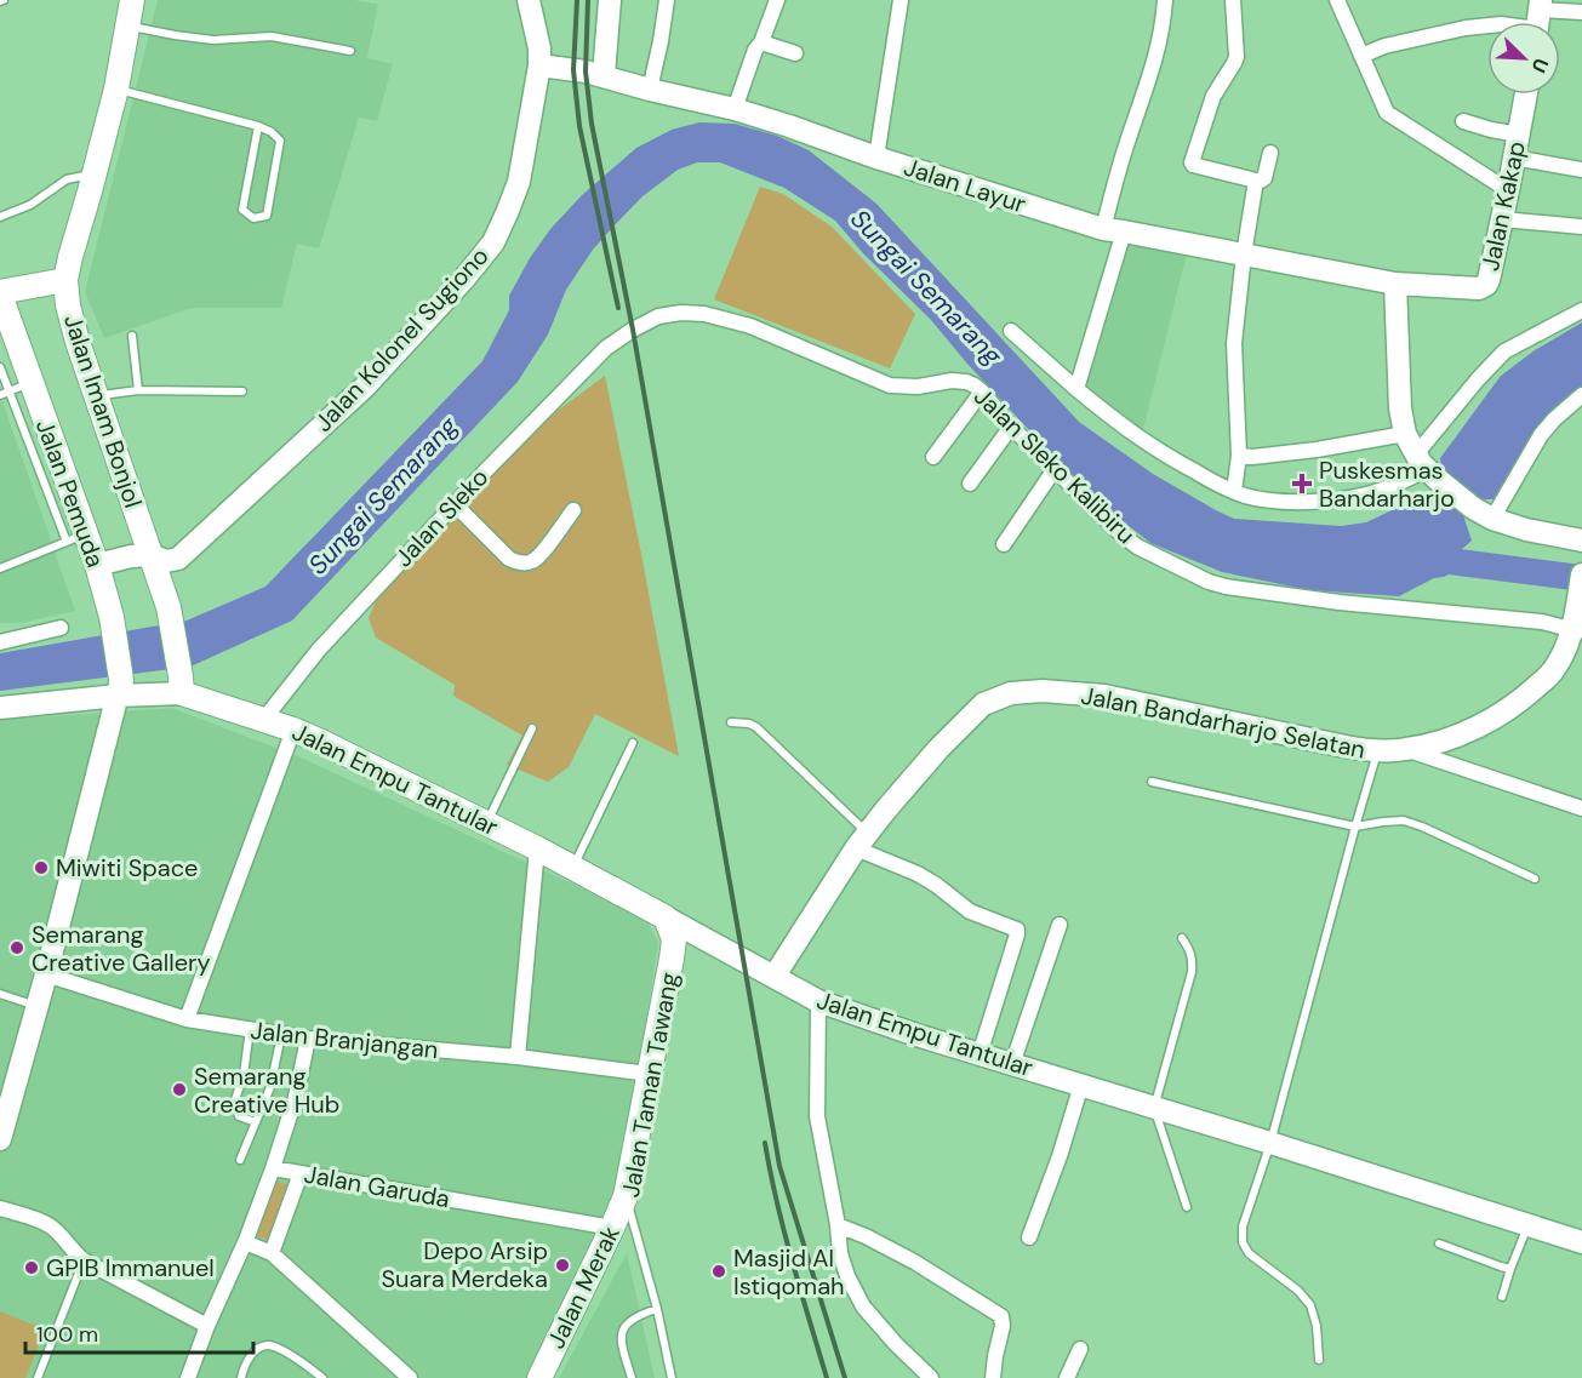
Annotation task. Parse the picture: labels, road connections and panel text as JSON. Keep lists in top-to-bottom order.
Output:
{
  "streets": {
    "main road": [
      "Jalan Imam Bonjol",
      "Jalan Pemuda",
      "Jalan Empu Tantular",
      "Jalan Taman Tawang",
      "Jalan Merak"
    ],
    "street": [
      "Jalan Layur",
      "Jalan Kakap",
      "Jalan Kolonel Sugiono",
      "Jalan Sleko Kalibiru",
      "Jalan Sleko",
      "Jalan Bandarharjo Selatan",
      "Jalan Branjangan",
      "Jalan Garuda"
    ]
  },
  "crossings": [
    ["Jalan Layur", "Jalan Kakap"],
    ["Jalan Layur", "Jalan Kolonel Sugiono"],
    ["Jalan Kolonel Sugiono", "Jalan Imam Bonjol"],
    ["Jalan Imam Bonjol", "Jalan Empu Tantular"],
    ["Jalan Sleko Kalibiru", "Jalan Sleko"],
    ["Jalan Sleko Kalibiru", "Jalan Bandarharjo Selatan"],
    ["Jalan Sleko", "Jalan Empu Tantular"],
    ["Jalan Bandarharjo Selatan", "Jalan Empu Tantular"],
    ["Jalan Empu Tantular", "Jalan Taman Tawang"],
    ["Jalan Branjangan", "Jalan Taman Tawang"],
    ["Jalan Branjangan", "Jalan Garuda"],
    ["Jalan Taman Tawang", "Jalan Merak"],
    ["Jalan Garuda", "Jalan Merak"]
  ],
  "water": ["Sungai Semarang"],
  "places": {
    "health": ["Puskesmas Bandarharjo"],
    "other": [
      "Miwiti Space",
      "Semarang Creative Gallery",
      "Semarang Creative Hub",
      "Depo Arsip Suara Merdeka",
      "GPIB Immanuel",
      "Masjid Al Istiqomah"
    ]
  },
  "scale_bar": "100 m",
  "north": "bottom right"
}
